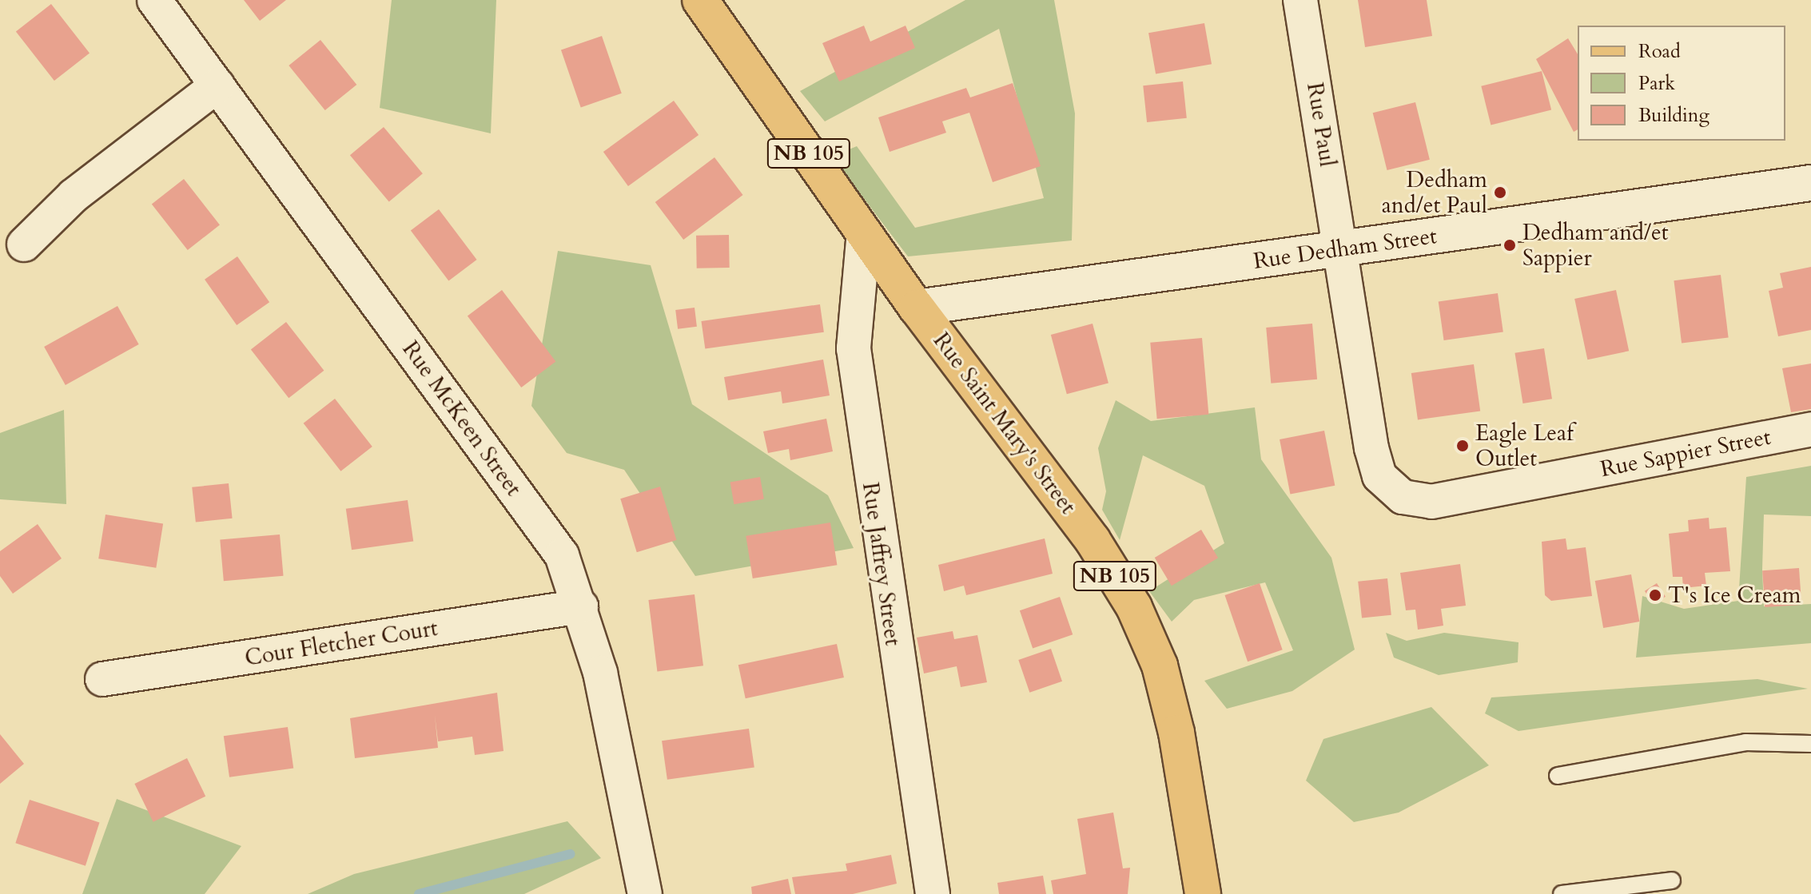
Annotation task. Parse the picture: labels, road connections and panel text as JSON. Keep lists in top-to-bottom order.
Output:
{
  "streets": {
    "main road": ["NB 105", "Rue Saint Mary's Street"],
    "street": [
      "Rue Paul",
      "Rue Dedham Street",
      "Rue McKeen Street",
      "Rue Sappier Street",
      "Rue Jaffrey Street",
      "Cour Fletcher Court"
    ]
  },
  "crossings": [
    ["Rue Paul", "Rue Dedham Street"],
    ["Rue Paul", "Rue Sappier Street"],
    ["Rue Dedham Street", "Rue Saint Mary's Street"],
    ["Rue Dedham Street", "Rue Sappier Street"],
    ["Rue McKeen Street", "Cour Fletcher Court"],
    ["Rue Saint Mary's Street", "Rue Jaffrey Street"]
  ],
  "places": [
    "Dedham and/et Paul",
    "Dedham and/et Sappier",
    "Eagle Leaf Outlet",
    "T's Ice Cream"
  ],
  "legend": ["Road", "Park", "Building"]
}
